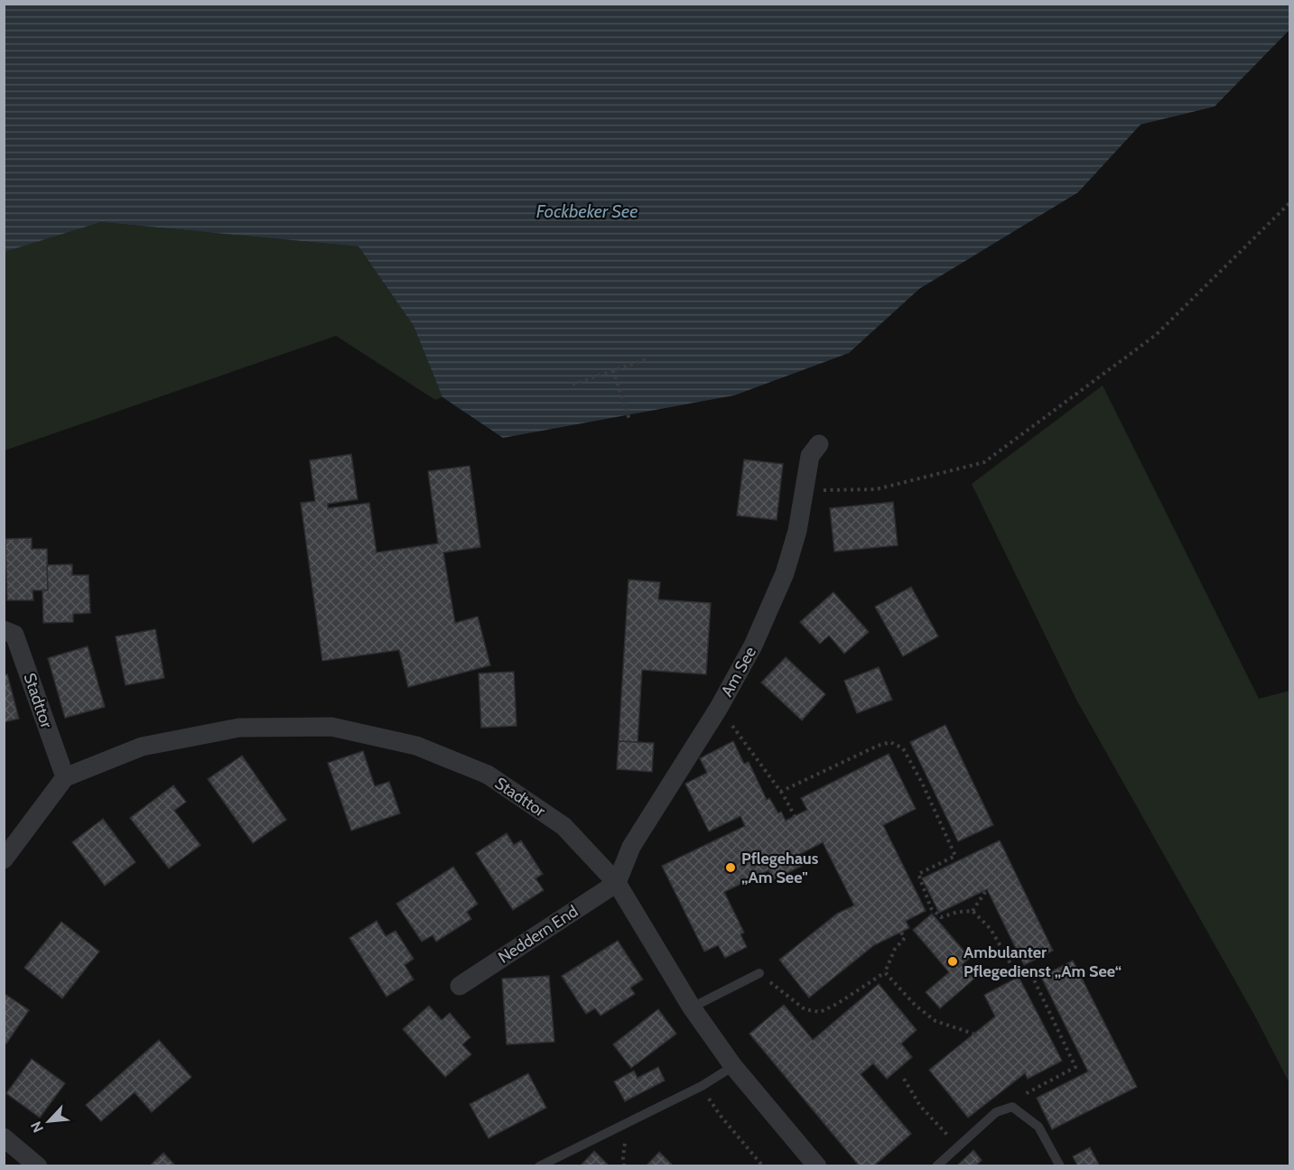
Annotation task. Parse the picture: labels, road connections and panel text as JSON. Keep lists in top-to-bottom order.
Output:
{
  "streets": {
    "street": ["Am See", "Stadttor", "Neddern End"]
  },
  "crossings": [
    ["Am See", "Stadttor"],
    ["Am See", "Neddern End"],
    ["Stadttor", "Neddern End"]
  ],
  "water": ["Fockbeker See"],
  "places": ["Pflegehaus „Am See\"", "Ambulanter Pflegedienst „Am See“"],
  "north": "bottom left"
}
